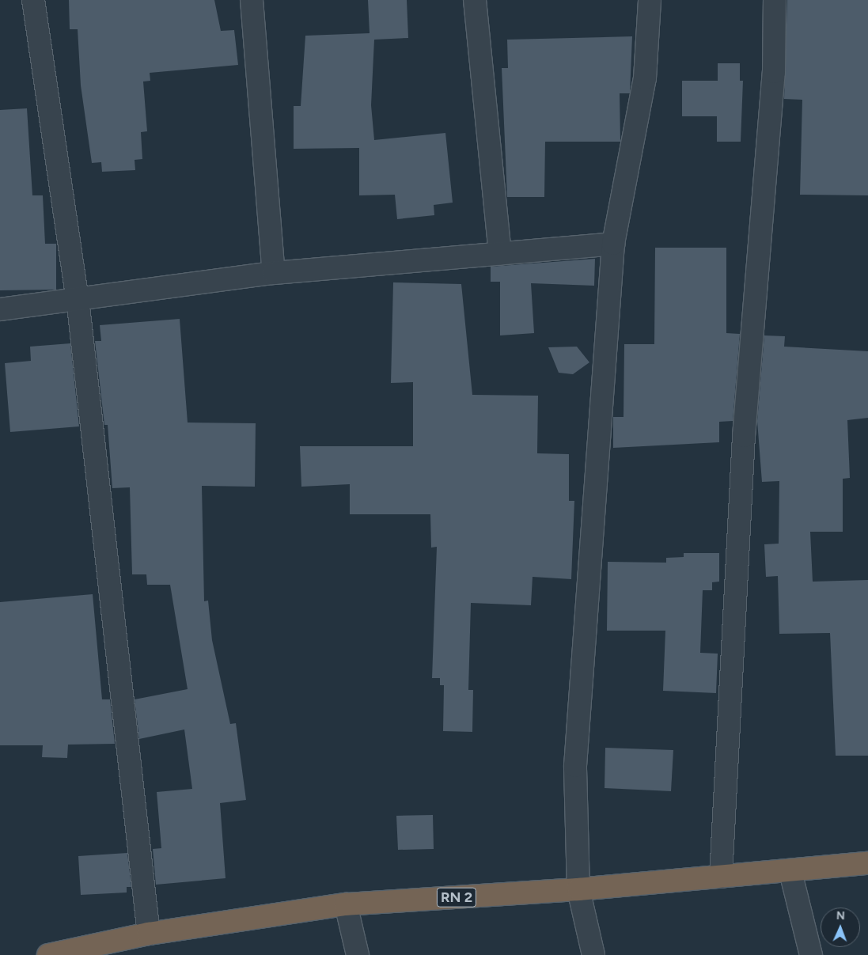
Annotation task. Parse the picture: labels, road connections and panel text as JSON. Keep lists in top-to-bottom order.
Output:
{
  "streets": {
    "highway": ["RN 2"]
  },
  "north": "top"
}
